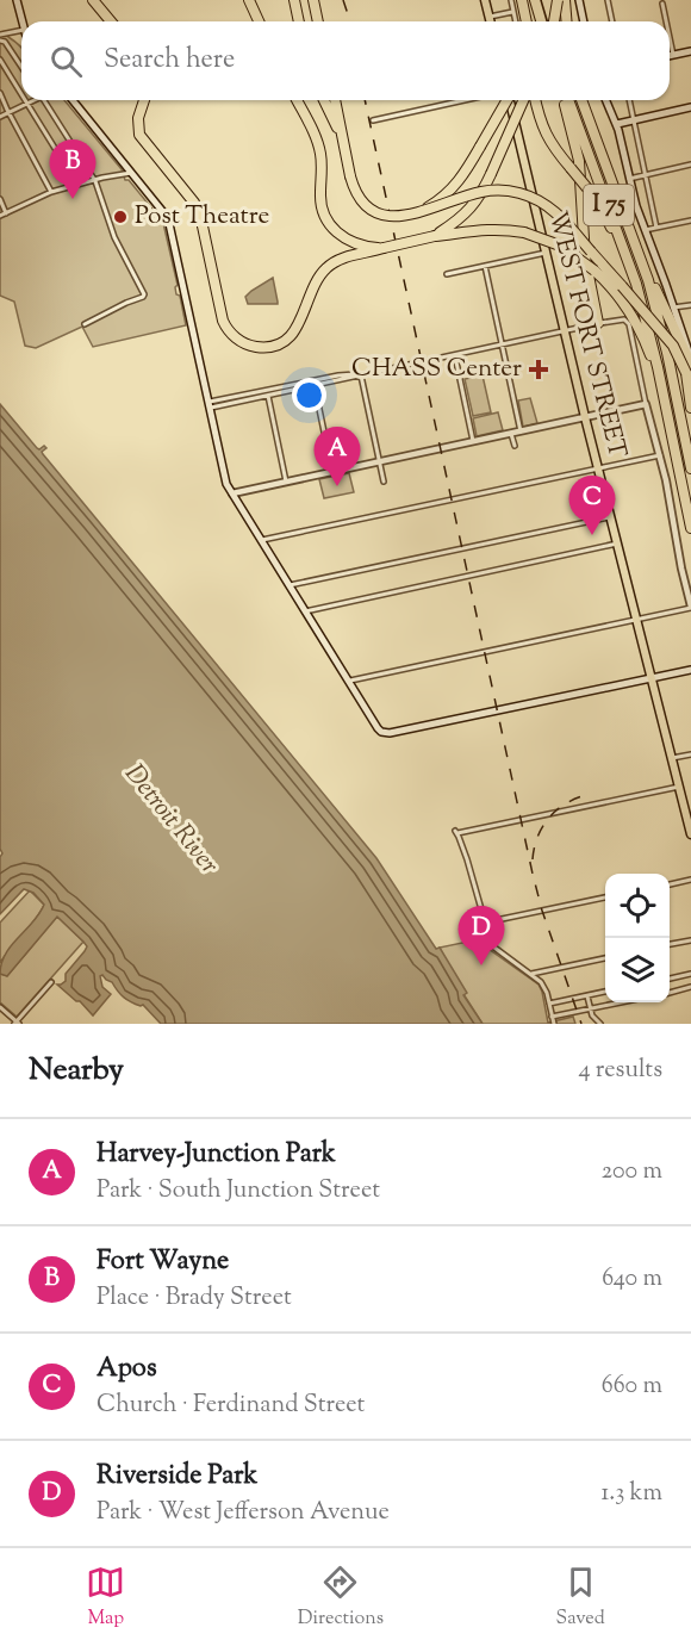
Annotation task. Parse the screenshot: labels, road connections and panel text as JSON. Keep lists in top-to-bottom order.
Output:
{
  "streets": {
    "highway": ["I 75"],
    "main road": ["WEST FORT STREET"]
  },
  "water": ["Detroit River"],
  "places": {
    "other": ["Post Theatre"],
    "health": ["CHASS Center"]
  },
  "page": {
    "search": "Search here",
    "pins": [
      "B",
      "A",
      "C",
      "D"
    ],
    "heading": ["Nearby", "4 results"],
    "list": [
      {
        "mark": "A",
        "name": "Harvey-Junction Park",
        "note": "Park · South Junction Street",
        "value": "200 m"
      },
      {
        "mark": "B",
        "name": "Fort Wayne",
        "note": "Place · Brady Street",
        "value": "640 m"
      },
      {
        "mark": "C",
        "name": "Apos",
        "note": "Church · Ferdinand Street",
        "value": "660 m"
      },
      {
        "mark": "D",
        "name": "Riverside Park",
        "note": "Park · West Jefferson Avenue",
        "value": "1.3 km"
      }
    ],
    "nav": ["Map", "Directions", "Saved"]
  }
}
